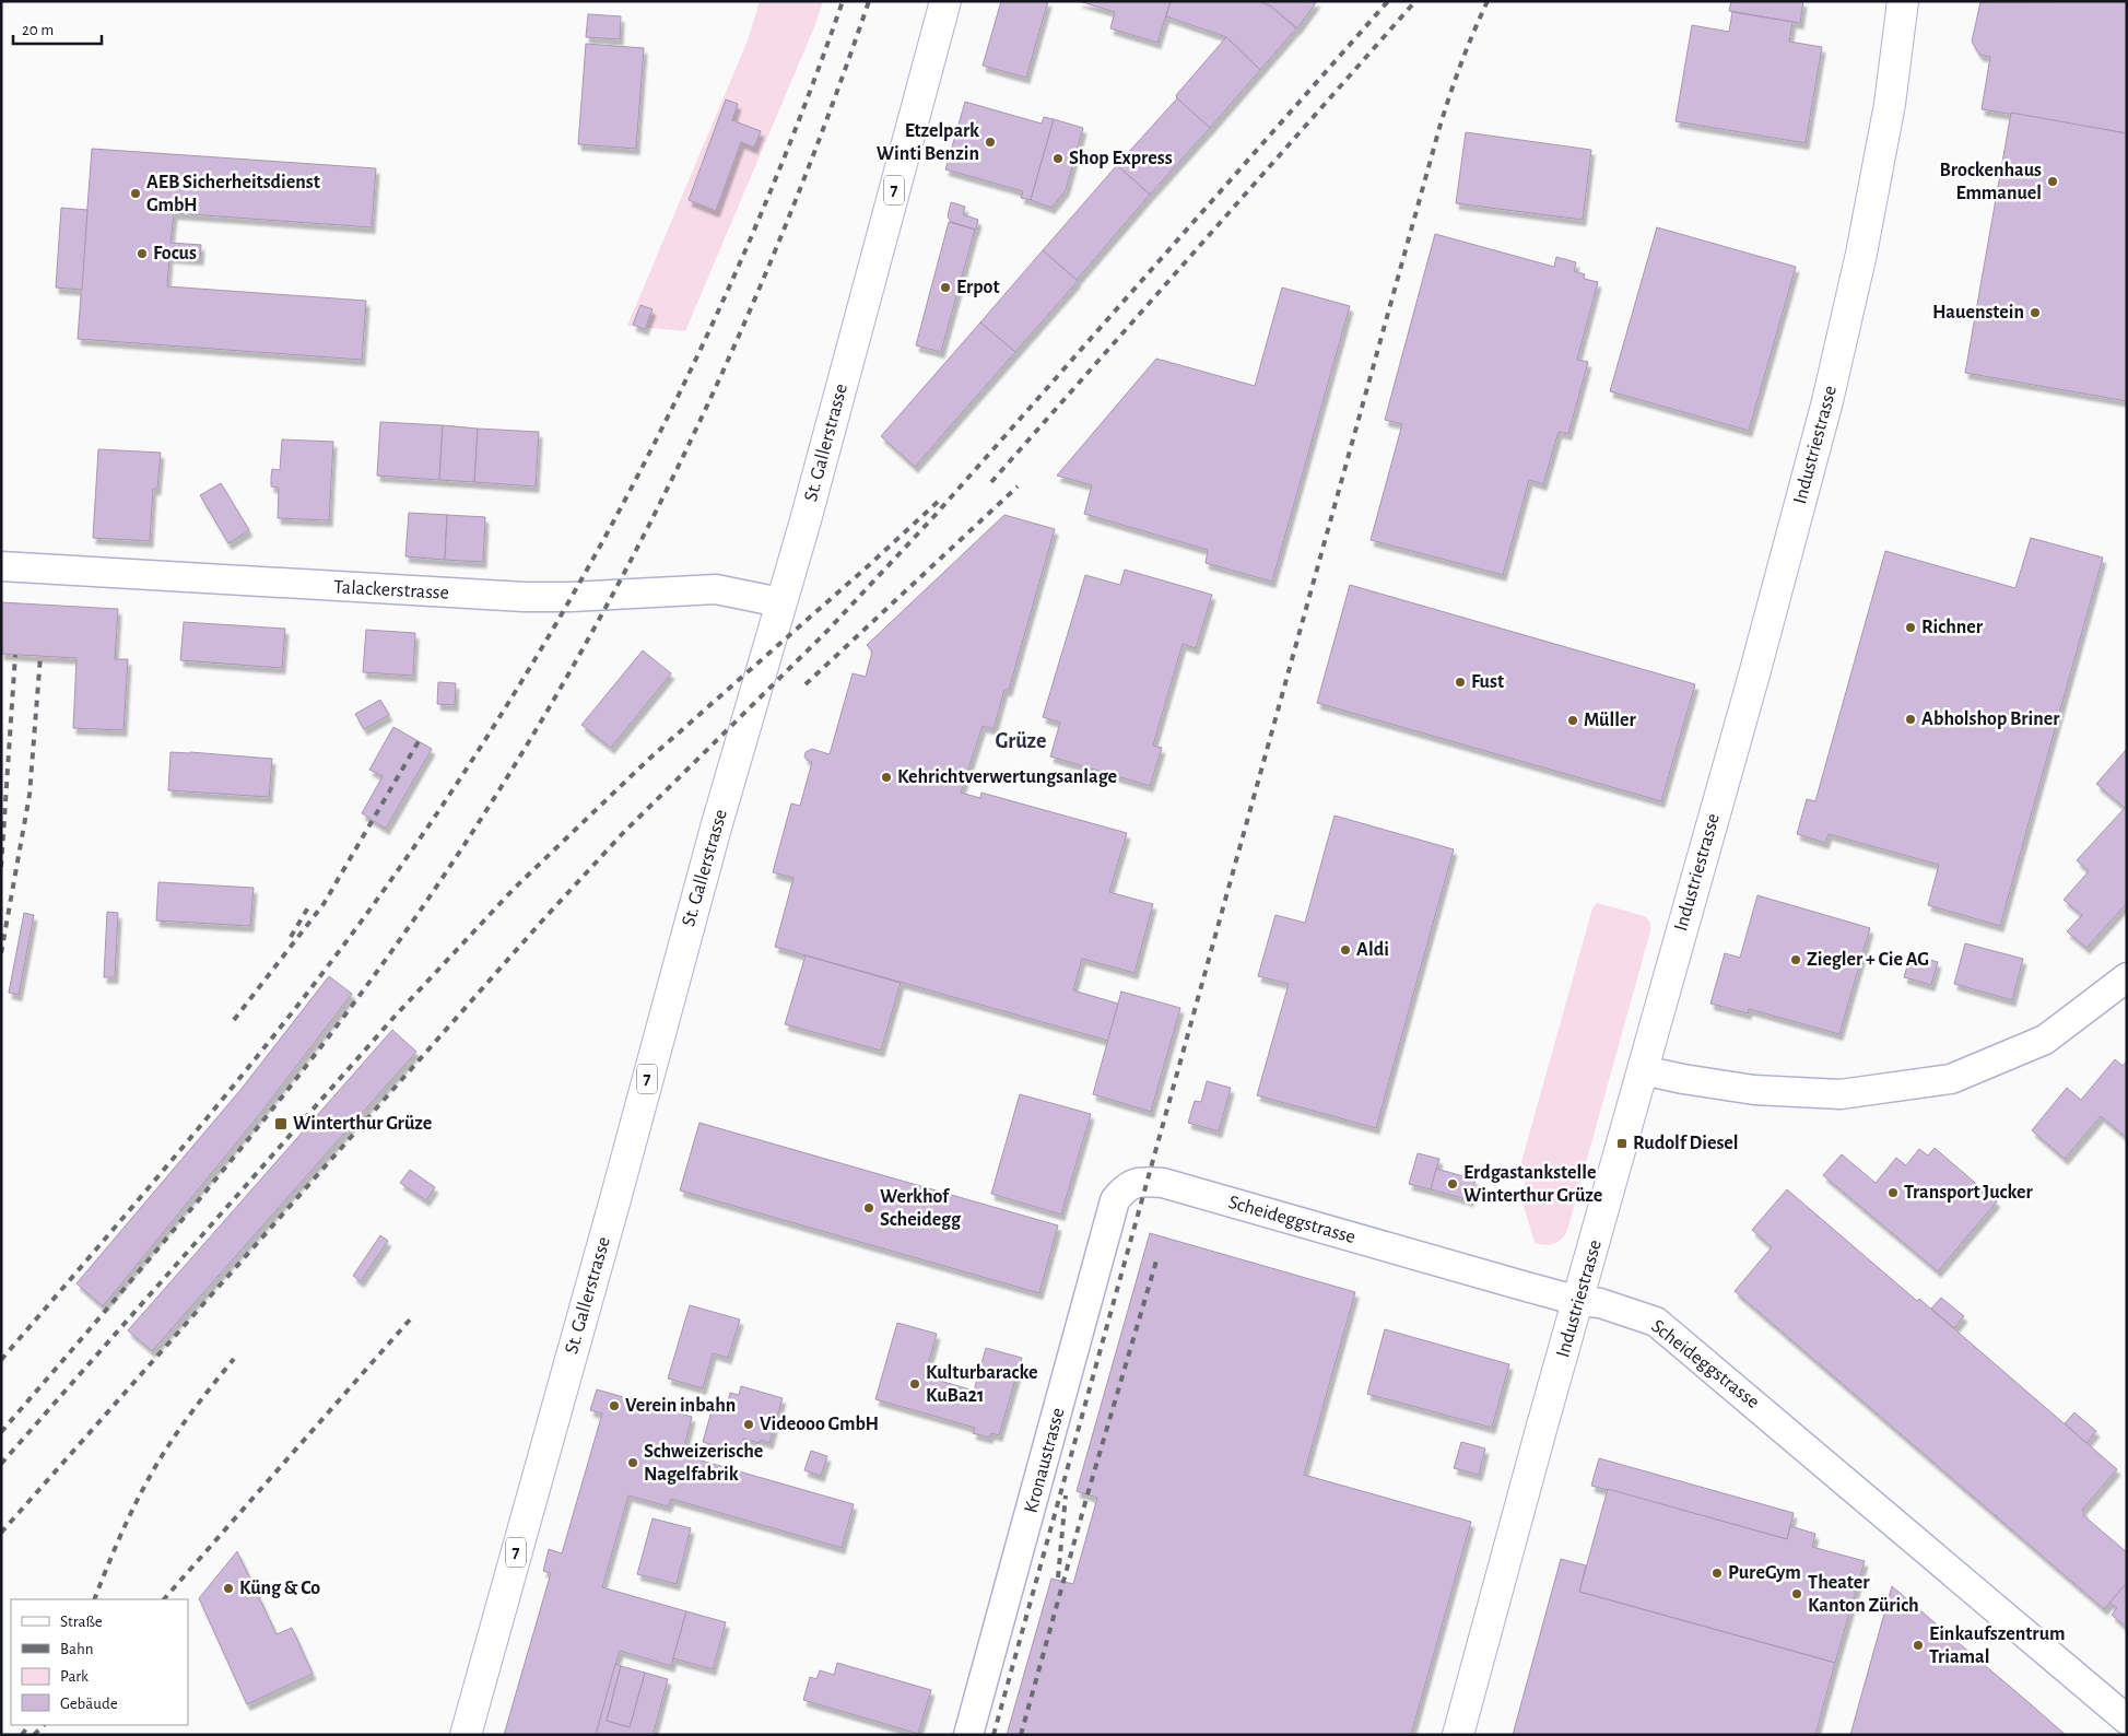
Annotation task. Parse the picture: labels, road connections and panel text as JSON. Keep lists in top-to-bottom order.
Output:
{
  "streets": {
    "main road": ["7", "St. Gallerstrasse", "Industriestrasse"],
    "street": ["Talackerstrasse", "Scheideggstrasse", "Kronaustrasse"]
  },
  "crossings": [
    ["St. Gallerstrasse", "Talackerstrasse"],
    ["Industriestrasse", "Scheideggstrasse"],
    ["Scheideggstrasse", "Kronaustrasse"]
  ],
  "districts": ["Grüze"],
  "places": {
    "other": [
      "Etzelpark Winti Benzin",
      "Shop Express",
      "Brockenhaus Emmanuel",
      "AEB Sicherheitsdienst GmbH",
      "Focus",
      "Erpot",
      "Hauenstein",
      "Richner",
      "Fust",
      "Abholshop Briner",
      "Müller",
      "Kehrichtverwertungsanlage",
      "Aldi",
      "Ziegler + Cie AG",
      "Erdgastankstelle Winterthur Grüze",
      "Transport Jucker",
      "Werkhof Scheidegg",
      "Kulturbaracke KuBa21",
      "Verein inbahn",
      "Videooo GmbH",
      "Schweizerische Nagelfabrik",
      "PureGym",
      "Küng & Co",
      "Theater Kanton Zürich",
      "Einkaufszentrum Triamal"
    ],
    "transit": ["Winterthur Grüze", "Rudolf Diesel"]
  },
  "legend": [
    "Straße",
    "Bahn",
    "Park",
    "Gebäude"
  ],
  "scale_bar": "20 m"
}
